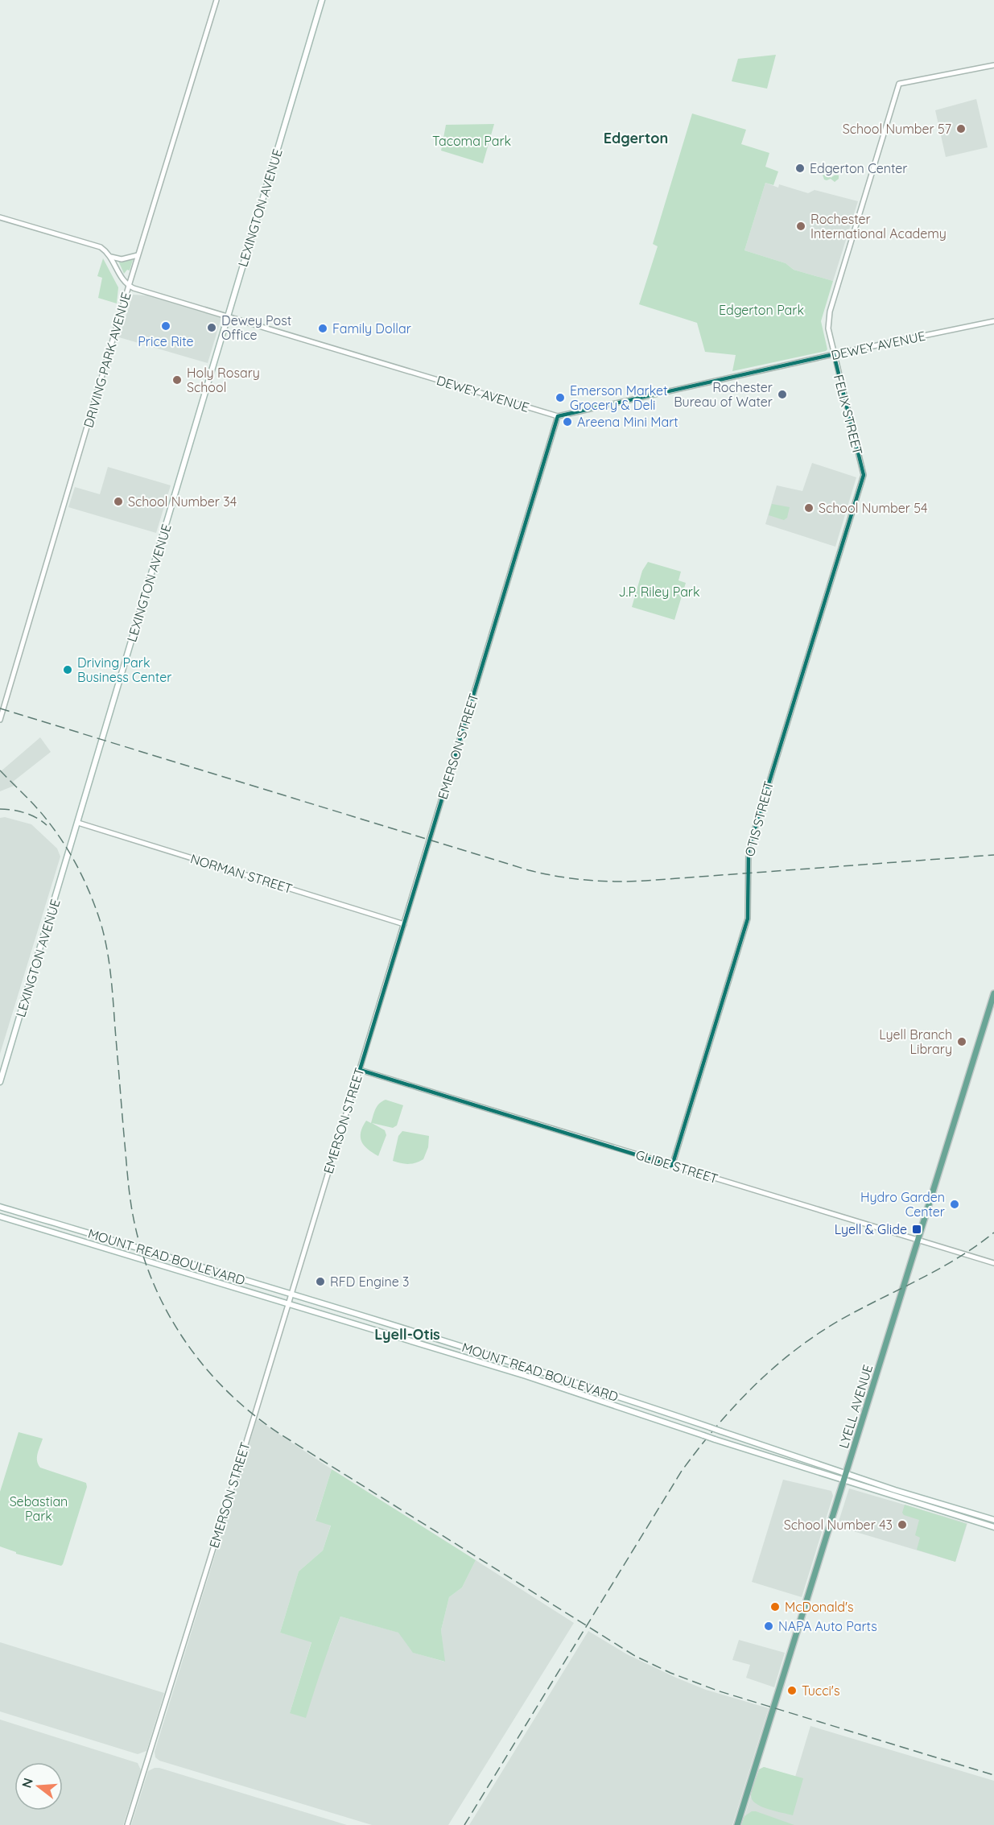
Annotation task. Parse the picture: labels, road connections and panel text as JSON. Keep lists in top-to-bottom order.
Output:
{
  "streets": {
    "main road": ["LEXINGTON AVENUE", "MOUNT READ BOULEVARD", "LYELL AVENUE"],
    "street": [
      "DEWEY AVENUE",
      "DRIVING PARK AVENUE",
      "FELIX STREET",
      "EMERSON STREET",
      "OTIS STREET",
      "NORMAN STREET",
      "GLIDE STREET"
    ]
  },
  "crossings": [
    ["LEXINGTON AVENUE", "DEWEY AVENUE"],
    ["LEXINGTON AVENUE", "NORMAN STREET"],
    ["DEWEY AVENUE", "DRIVING PARK AVENUE"],
    ["DEWEY AVENUE", "FELIX STREET"],
    ["DEWEY AVENUE", "EMERSON STREET"],
    ["FELIX STREET", "OTIS STREET"],
    ["EMERSON STREET", "NORMAN STREET"],
    ["EMERSON STREET", "GLIDE STREET"],
    ["EMERSON STREET", "MOUNT READ BOULEVARD"],
    ["OTIS STREET", "GLIDE STREET"],
    ["GLIDE STREET", "LYELL AVENUE"],
    ["MOUNT READ BOULEVARD", "LYELL AVENUE"]
  ],
  "districts": ["Edgerton", "Lyell-Otis"],
  "parks": [
    "Tacoma Park",
    "Edgerton Park",
    "J.P. Riley Park",
    "Sebastian Park"
  ],
  "places": {
    "other": [
      "School Number 57",
      "Edgerton Center",
      "Rochester International Academy",
      "Price Rite",
      "Dewey Post Office",
      "Family Dollar",
      "Holy Rosary School",
      "Rochester Bureau of Water",
      "Emerson Market Grocery & Deli",
      "Areena Mini Mart",
      "School Number 34",
      "School Number 54",
      "Driving Park Business Center",
      "Lyell Branch Library",
      "Hydro Garden Center",
      "RFD Engine 3",
      "School Number 43",
      "McDonald's",
      "NAPA Auto Parts",
      "Tucci's"
    ],
    "transit": ["Lyell & Glide"]
  },
  "north": "left"
}
